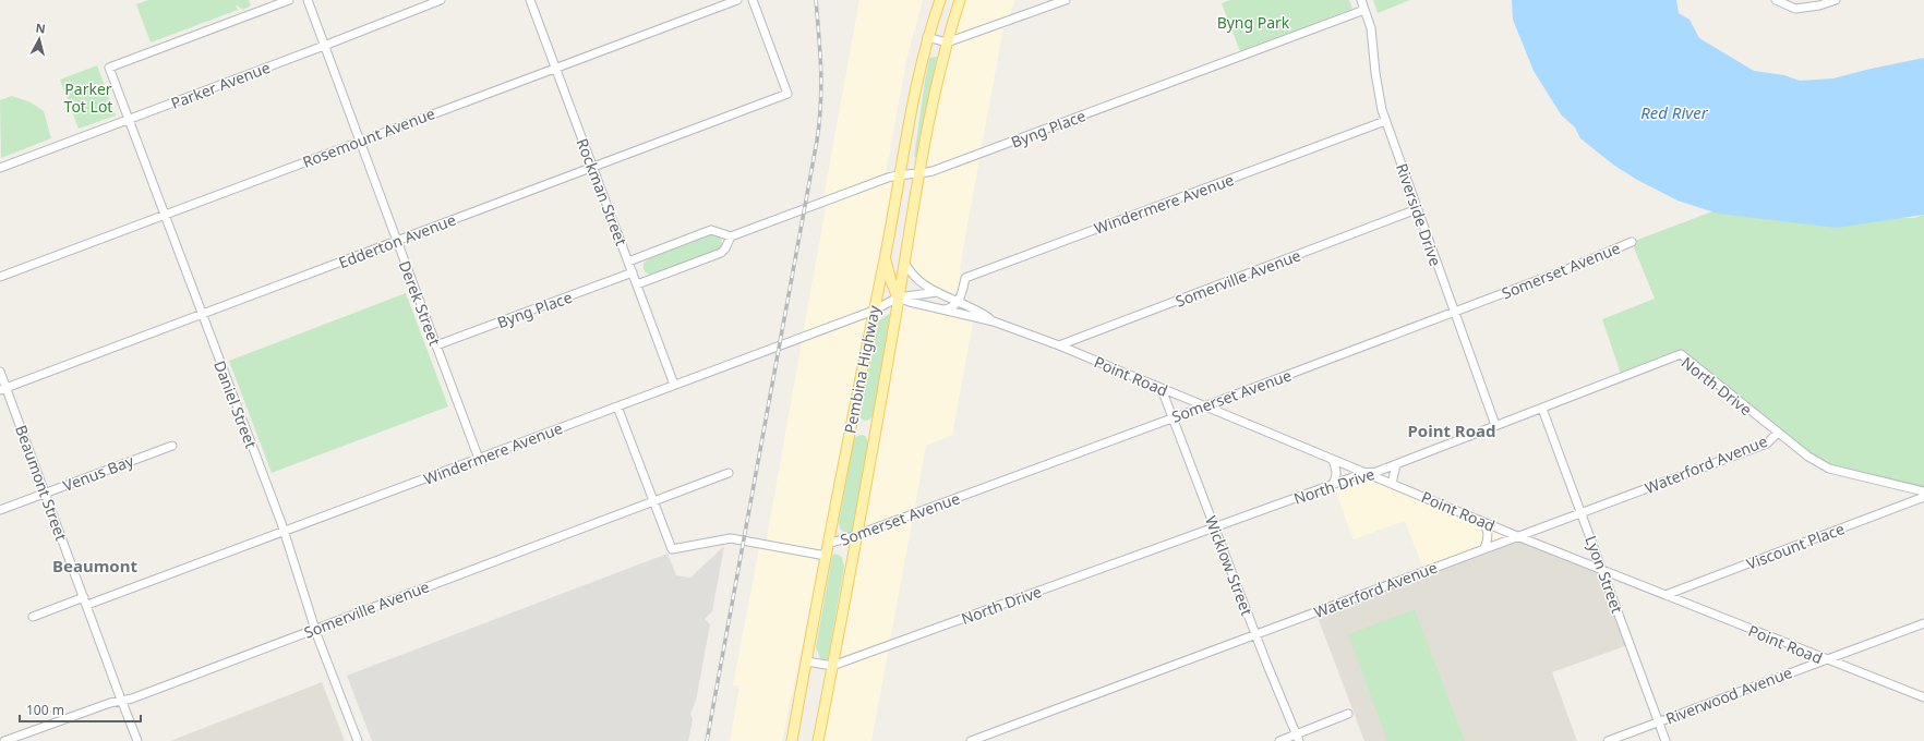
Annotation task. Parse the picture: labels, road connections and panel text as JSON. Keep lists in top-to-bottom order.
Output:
{
  "streets": {
    "main road": ["Pembina Highway"],
    "street": [
      "Parker Avenue",
      "Byng Place",
      "Rosemount Avenue",
      "Rockman Street",
      "Windermere Avenue",
      "Riverside Drive",
      "Edderton Avenue",
      "Somerset Avenue",
      "Somerville Avenue",
      "Derek Street",
      "Point Road",
      "North Drive",
      "Daniel Street",
      "Waterford Avenue",
      "Venus Bay",
      "Beaumont Street",
      "Viscount Place",
      "Wicklow Street",
      "Lyon Street",
      "Riverwood Avenue"
    ]
  },
  "crossings": [
    ["Parker Avenue", "Derek Street"],
    ["Parker Avenue", "Daniel Street"],
    ["Byng Place", "Rockman Street"],
    ["Byng Place", "Riverside Drive"],
    ["Byng Place", "Derek Street"],
    ["Byng Place", "Pembina Highway"],
    ["Rosemount Avenue", "Rockman Street"],
    ["Rosemount Avenue", "Derek Street"],
    ["Rosemount Avenue", "Daniel Street"],
    ["Rockman Street", "Windermere Avenue"],
    ["Rockman Street", "Edderton Avenue"],
    ["Windermere Avenue", "Riverside Drive"],
    ["Windermere Avenue", "Derek Street"],
    ["Windermere Avenue", "Pembina Highway"],
    ["Windermere Avenue", "Point Road"],
    ["Windermere Avenue", "Daniel Street"],
    ["Windermere Avenue", "Beaumont Street"],
    ["Riverside Drive", "Somerset Avenue"],
    ["Riverside Drive", "Somerville Avenue"],
    ["Riverside Drive", "North Drive"],
    ["Edderton Avenue", "Derek Street"],
    ["Edderton Avenue", "Daniel Street"],
    ["Edderton Avenue", "Beaumont Street"],
    ["Somerset Avenue", "Pembina Highway"],
    ["Somerset Avenue", "Point Road"],
    ["Somerset Avenue", "Wicklow Street"],
    ["Somerville Avenue", "Point Road"],
    ["Somerville Avenue", "Daniel Street"],
    ["Somerville Avenue", "Beaumont Street"],
    ["Pembina Highway", "Point Road"],
    ["Pembina Highway", "North Drive"],
    ["Point Road", "North Drive"],
    ["Point Road", "Waterford Avenue"],
    ["Point Road", "Viscount Place"],
    ["Point Road", "Wicklow Street"],
    ["Point Road", "Lyon Street"],
    ["Point Road", "Riverwood Avenue"],
    ["North Drive", "Waterford Avenue"],
    ["North Drive", "Wicklow Street"],
    ["North Drive", "Lyon Street"],
    ["Waterford Avenue", "Wicklow Street"],
    ["Waterford Avenue", "Lyon Street"],
    ["Venus Bay", "Beaumont Street"],
    ["Lyon Street", "Riverwood Avenue"]
  ],
  "districts": ["Point Road", "Beaumont"],
  "water": ["Red River"],
  "parks": ["Byng Park", "Parker Tot Lot"],
  "scale_bar": "100 m",
  "north": "top"
}
